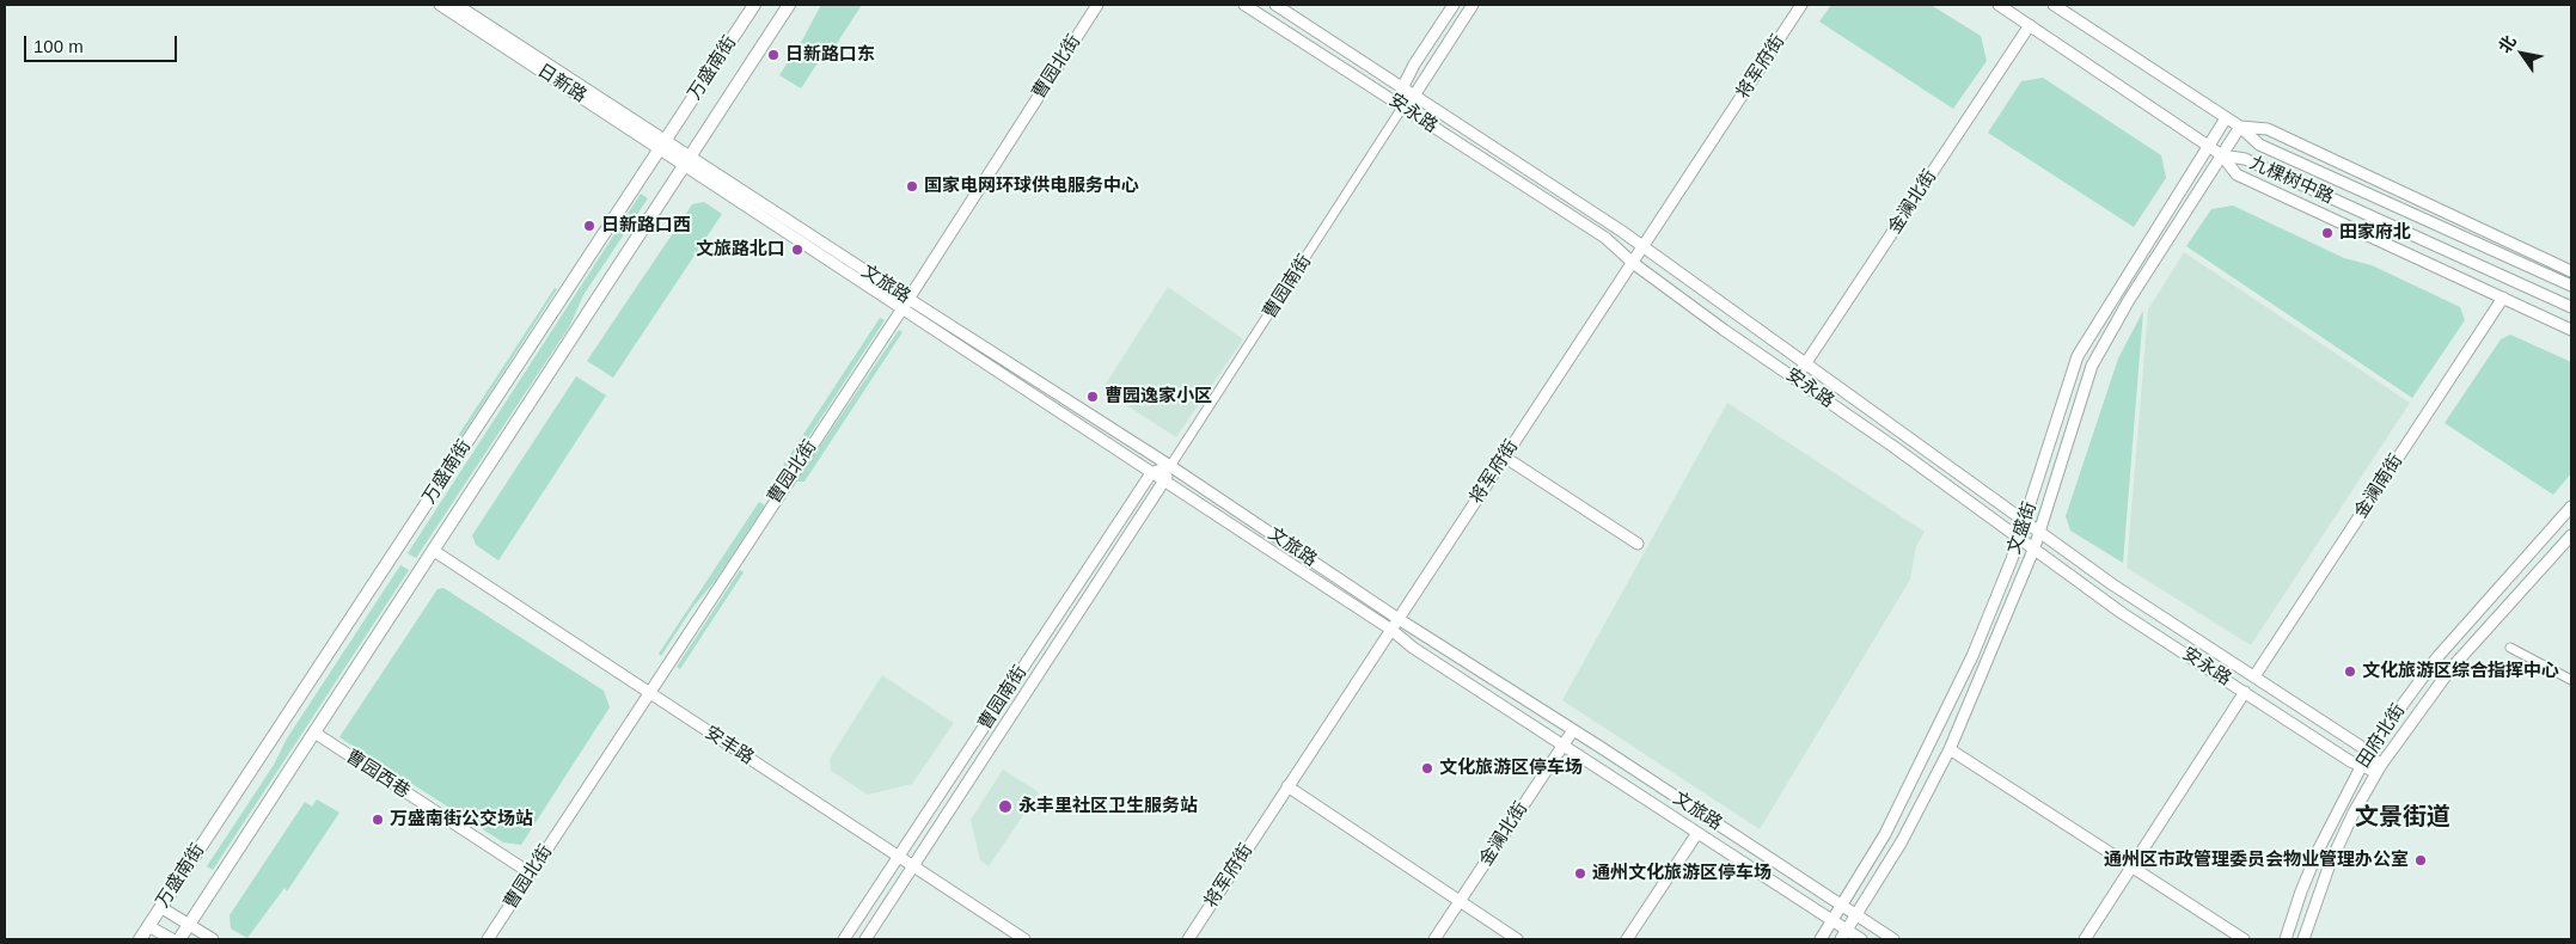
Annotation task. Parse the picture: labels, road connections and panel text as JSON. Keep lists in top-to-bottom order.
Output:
{
  "streets": {
    "main road": [
      "曹园北街",
      "将军府街",
      "万盛南街",
      "日新路",
      "安永路",
      "九棵树中路",
      "金澜北街",
      "文旅路",
      "曹园南街",
      "金澜南街",
      "文盛街",
      "田府北街",
      "安丰路",
      "曹园西巷"
    ]
  },
  "crossings": [
    ["曹园北街", "文旅路"],
    ["曹园北街", "安丰路"],
    ["曹园北街", "曹园西巷"],
    ["将军府街", "安永路"],
    ["将军府街", "文旅路"],
    ["万盛南街", "日新路"],
    ["万盛南街", "文旅路"],
    ["万盛南街", "安丰路"],
    ["万盛南街", "曹园西巷"],
    ["日新路", "文旅路"],
    ["安永路", "金澜北街"],
    ["安永路", "曹园南街"],
    ["安永路", "金澜南街"],
    ["安永路", "文盛街"],
    ["安永路", "田府北街"],
    ["九棵树中路", "金澜北街"],
    ["九棵树中路", "文盛街"],
    ["金澜北街", "文旅路"],
    ["文旅路", "曹园南街"],
    ["文旅路", "文盛街"],
    ["曹园南街", "安丰路"]
  ],
  "districts": ["文景街道"],
  "places": [
    "日新路口东",
    "国家电网环球供电服务中心",
    "日新路口西",
    "田家府北",
    "文旅路北口",
    "曹园逸家小区",
    "文化旅游区综合指挥中心",
    "文化旅游区停车场",
    "永丰里社区卫生服务站",
    "万盛南街公交场站",
    "通州区市政管理委员会物业管理办公室",
    "通州文化旅游区停车场"
  ],
  "scale_bar": "100 m",
  "north": "top left"
}
